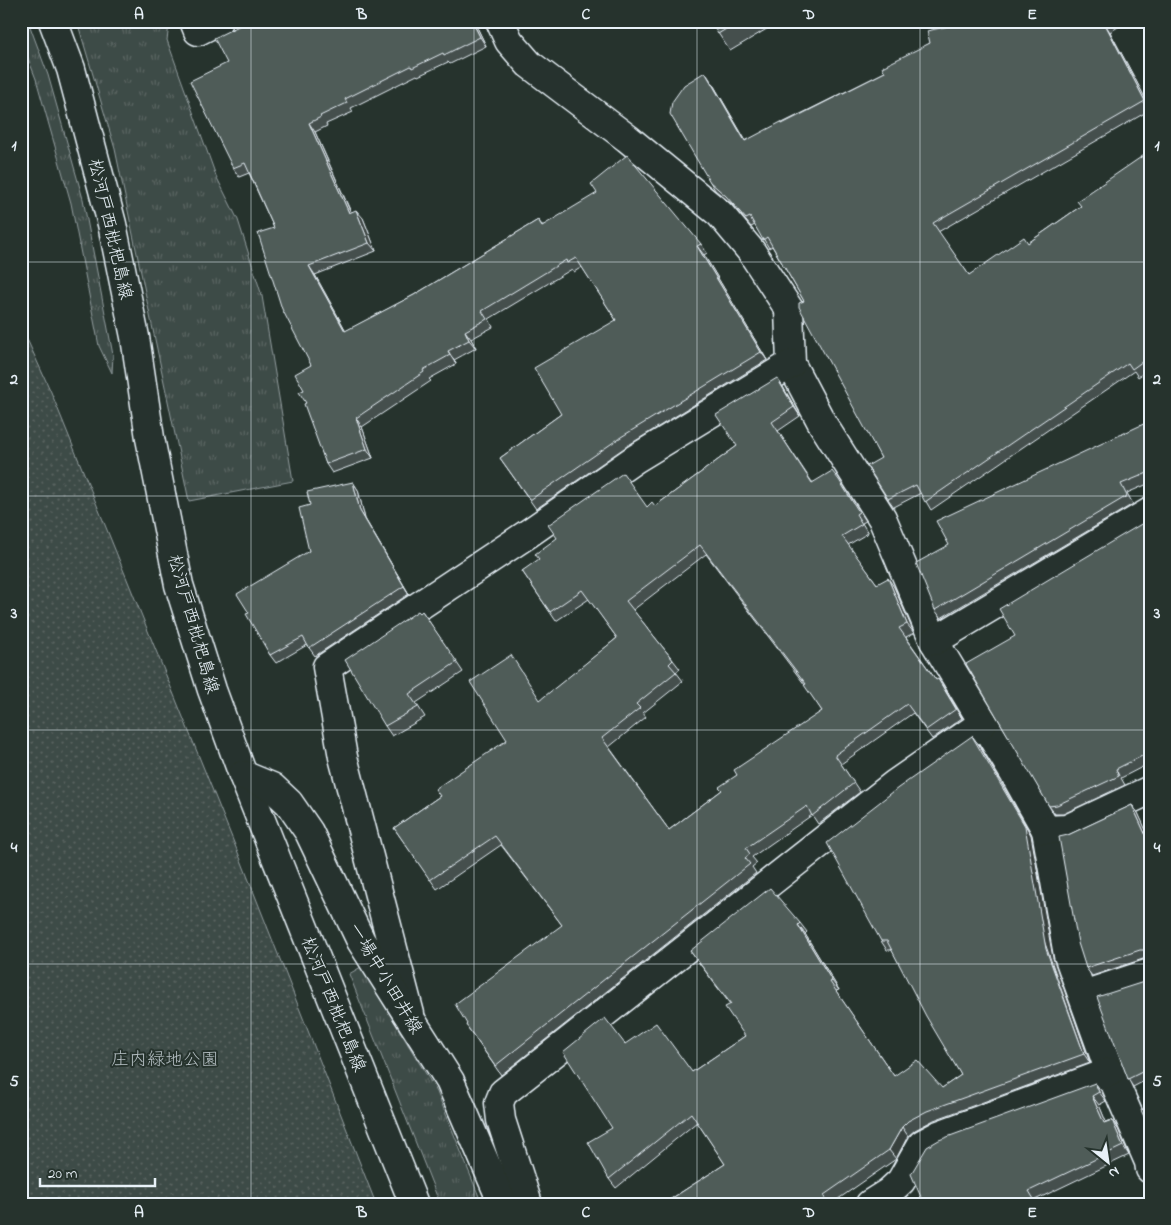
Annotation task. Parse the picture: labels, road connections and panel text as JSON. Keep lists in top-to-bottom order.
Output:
{
  "streets": {
    "street": ["松河戸西枇杷島線", "一場中小田井線"]
  },
  "crossings": [
    ["松河戸西枇杷島線", "一場中小田井線"]
  ],
  "parks": ["庄内緑地公園"],
  "scale_bar": "20 m",
  "north": "bottom right",
  "grid": {
    "columns": [
      "A",
      "B",
      "C",
      "D",
      "E"
    ],
    "rows": [
      "1",
      "2",
      "3",
      "4",
      "5"
    ]
  }
}
